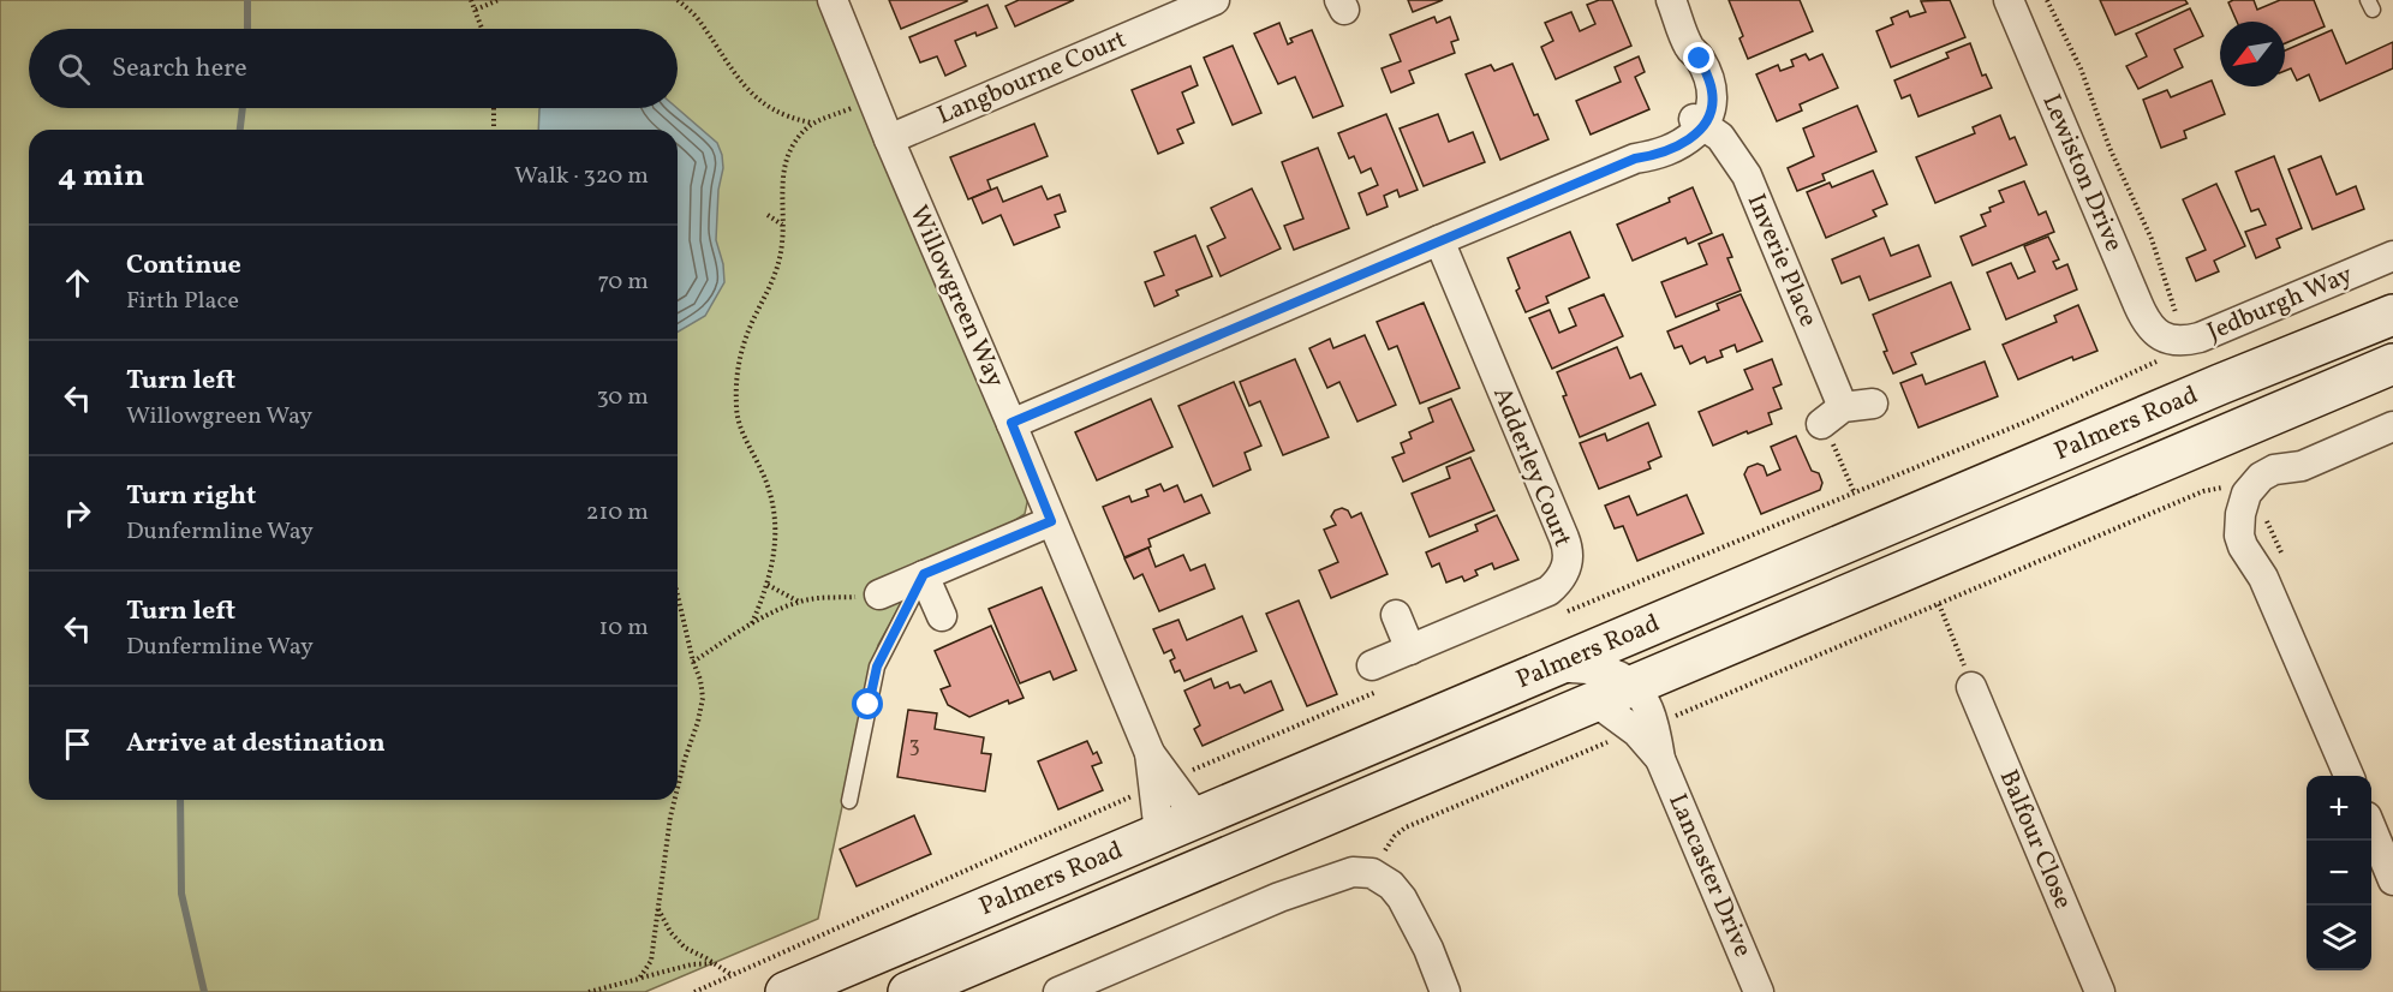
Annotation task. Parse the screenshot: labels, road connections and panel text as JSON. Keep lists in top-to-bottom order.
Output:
{
  "streets": {
    "main road": ["Palmers Road"],
    "street": [
      "Langbourne Court",
      "Lewiston Drive",
      "Inverie Place",
      "Willowgreen Way",
      "Jedburgh Way",
      "Adderley Court",
      "Balfour Close",
      "Lancaster Drive"
    ]
  },
  "crossings": [
    ["Langbourne Court", "Willowgreen Way"],
    ["Lewiston Drive", "Jedburgh Way"],
    ["Willowgreen Way", "Palmers Road"],
    ["Palmers Road", "Lancaster Drive"]
  ],
  "house_numbers": ["3"],
  "north": "bottom left",
  "page": {
    "search": "Search here",
    "heading": ["4 min", "Walk · 320 m"],
    "list": [
      ["Continue", "Firth Place", "70 m"],
      ["Turn left", "Willowgreen Way", "30 m"],
      ["Turn right", "Dunfermline Way", "210 m"],
      ["Turn left", "Dunfermline Way", "10 m"],
      "Arrive at destination"
    ],
    "map_buttons": ["+", "−"]
  }
}
